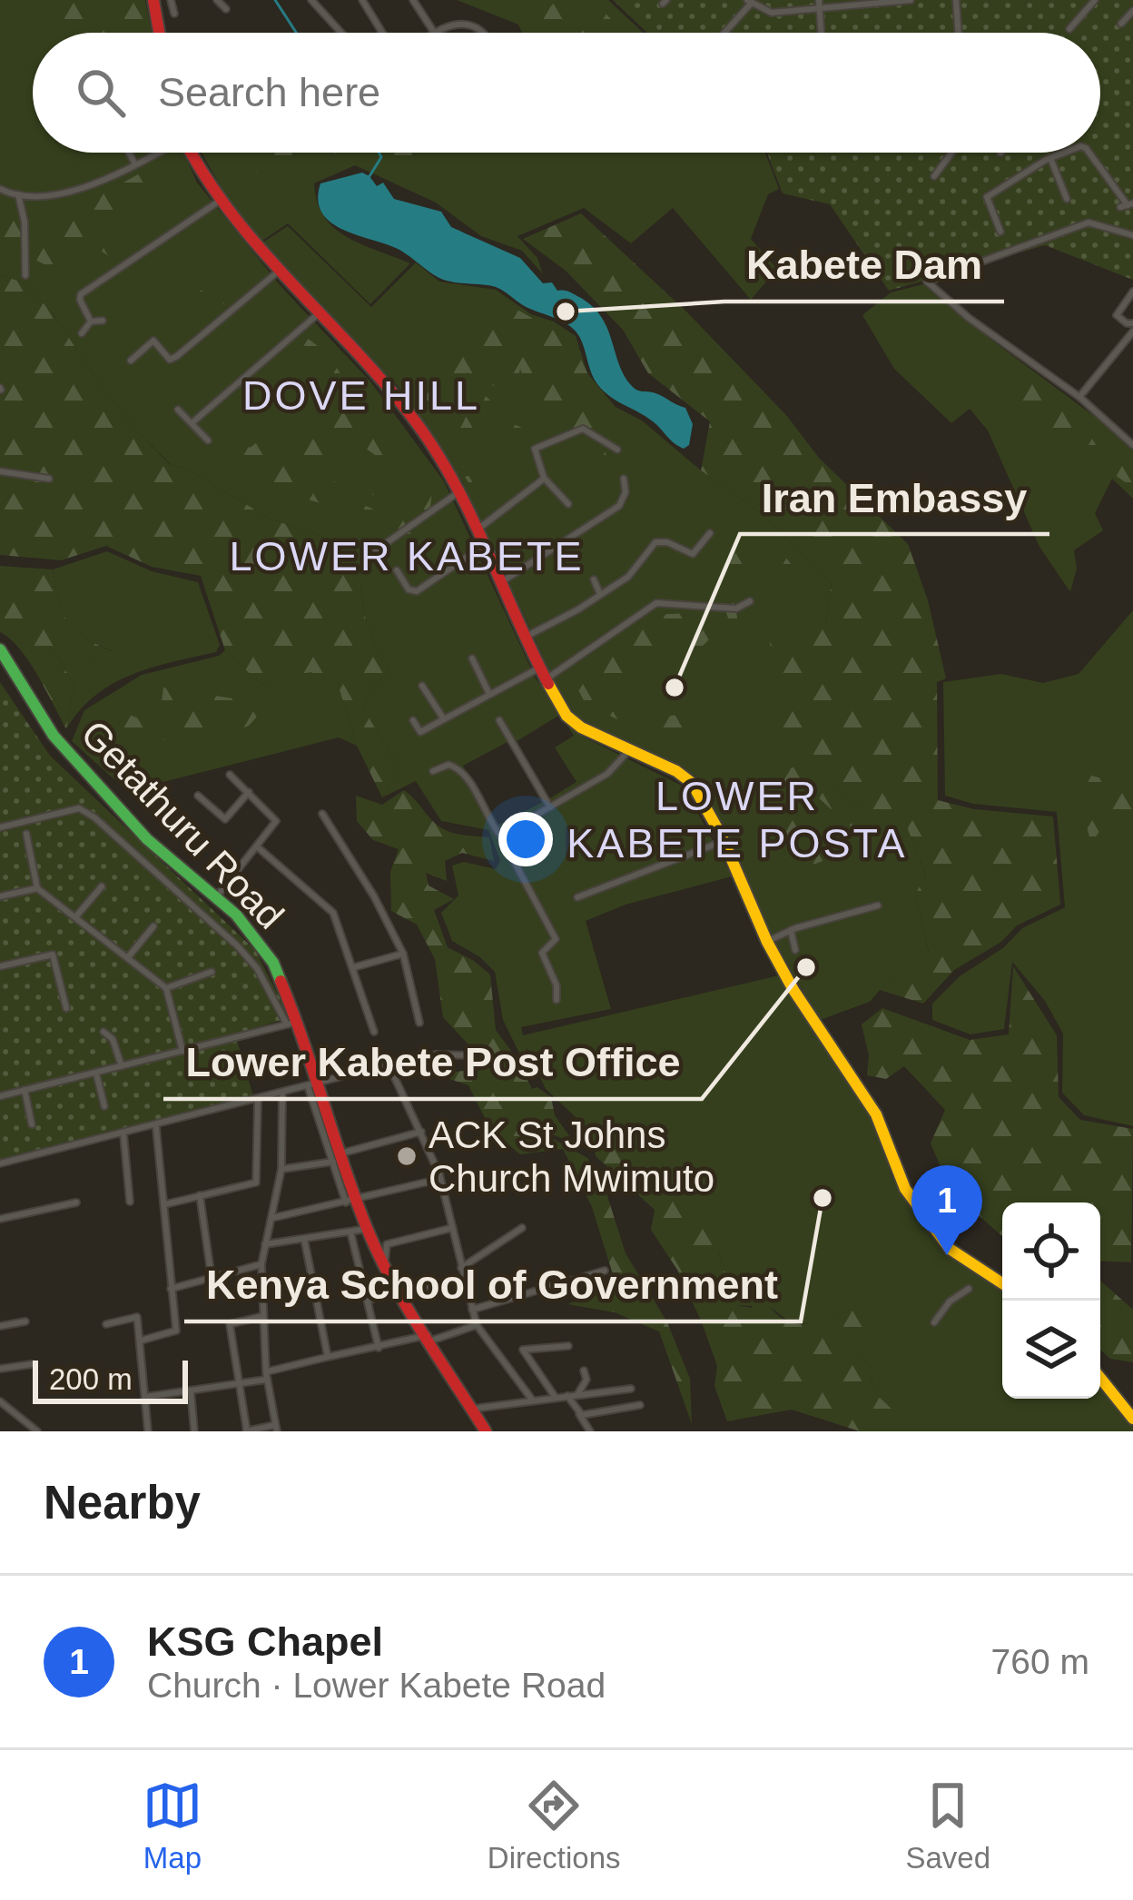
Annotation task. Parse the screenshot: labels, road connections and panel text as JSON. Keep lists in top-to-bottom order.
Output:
{
  "streets": {
    "main road": ["Getathuru Road"]
  },
  "districts": ["DOVE HILL", "LOWER KABETE", "LOWER KABETE POSTA"],
  "places": [
    "Kabete Dam",
    "Iran Embassy",
    "Lower Kabete Post Office",
    "ACK St Johns Church Mwimuto",
    "Kenya School of Government"
  ],
  "scale_bar": "200 m",
  "page": {
    "search": "Search here",
    "pins": "1",
    "scale": "200 m",
    "heading": "Nearby",
    "list": [
      {
        "mark": "1",
        "name": "KSG Chapel",
        "note": "Church · Lower Kabete Road",
        "value": "760 m"
      }
    ],
    "nav": ["Map", "Directions", "Saved"]
  }
}
